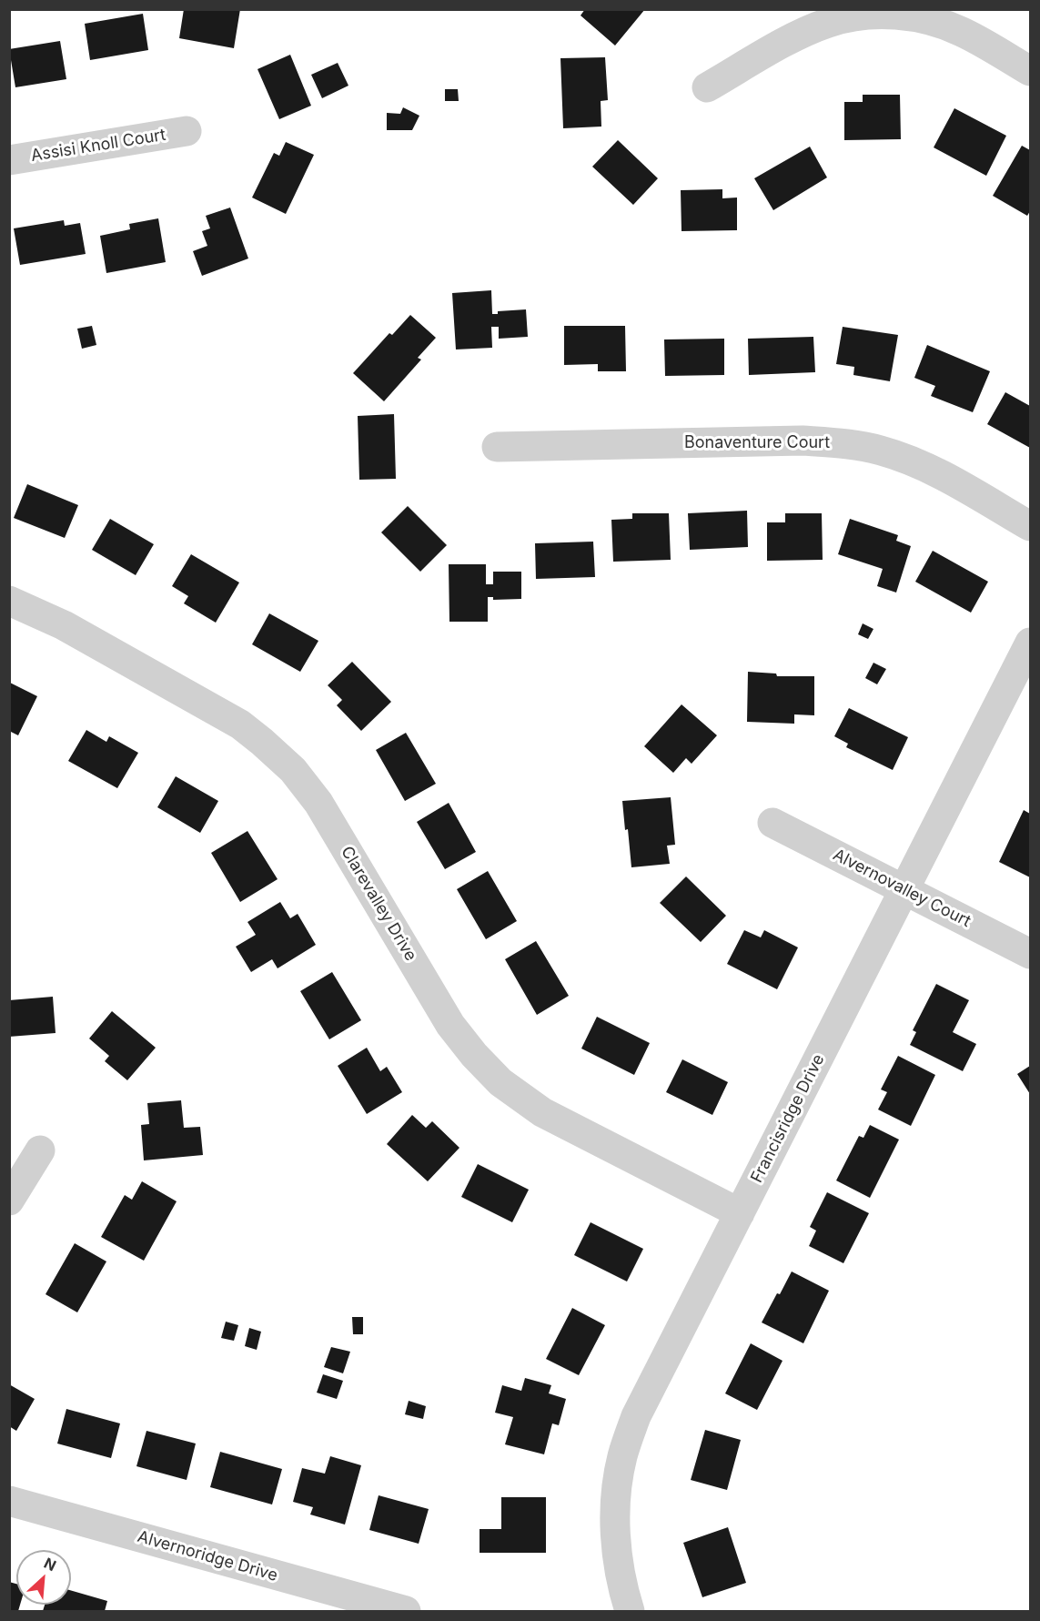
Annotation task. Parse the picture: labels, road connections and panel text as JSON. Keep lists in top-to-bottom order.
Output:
{
  "streets": {
    "street": [
      "Assisi Knoll Court",
      "Bonaventure Court",
      "Alvernovalley Court",
      "Clarevalley Drive",
      "Francisridge Drive",
      "Alvernoridge Drive"
    ]
  },
  "crossings": [
    ["Alvernovalley Court", "Francisridge Drive"],
    ["Clarevalley Drive", "Francisridge Drive"]
  ],
  "north": "top right"
}
